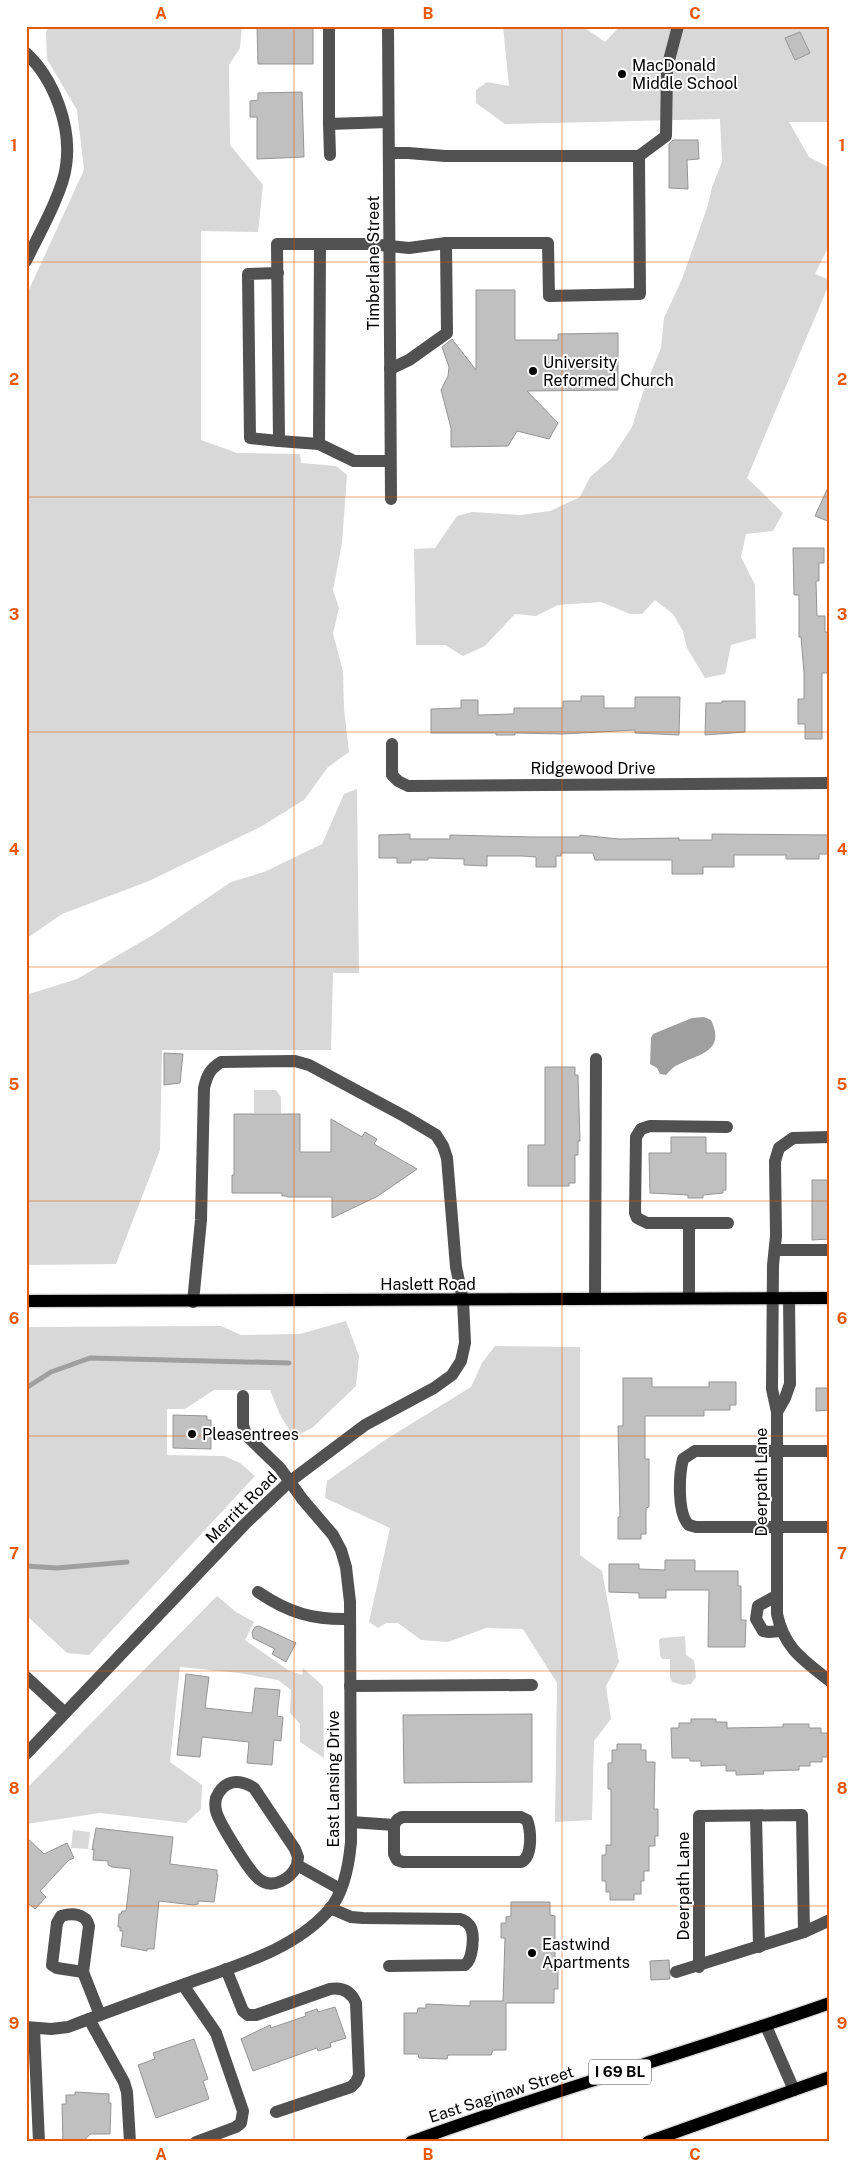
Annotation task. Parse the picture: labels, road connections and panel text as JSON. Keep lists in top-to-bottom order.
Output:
{
  "streets": {
    "main road": ["Haslett Road", "I 69 BL", "East Saginaw Street"],
    "street": [
      "Timberlane Street",
      "Ridgewood Drive",
      "Deerpath Lane",
      "Merritt Road",
      "East Lansing Drive"
    ]
  },
  "crossings": [
    ["Haslett Road", "Deerpath Lane"],
    ["Haslett Road", "Merritt Road"],
    ["Merritt Road", "East Lansing Drive"]
  ],
  "places": [
    "MacDonald Middle School",
    "University Reformed Church",
    "Pleasentrees",
    "Eastwind Apartments"
  ],
  "grid": {
    "columns": ["A", "B", "C"],
    "rows": [
      "1",
      "2",
      "3",
      "4",
      "5",
      "6",
      "7",
      "8",
      "9"
    ]
  }
}
